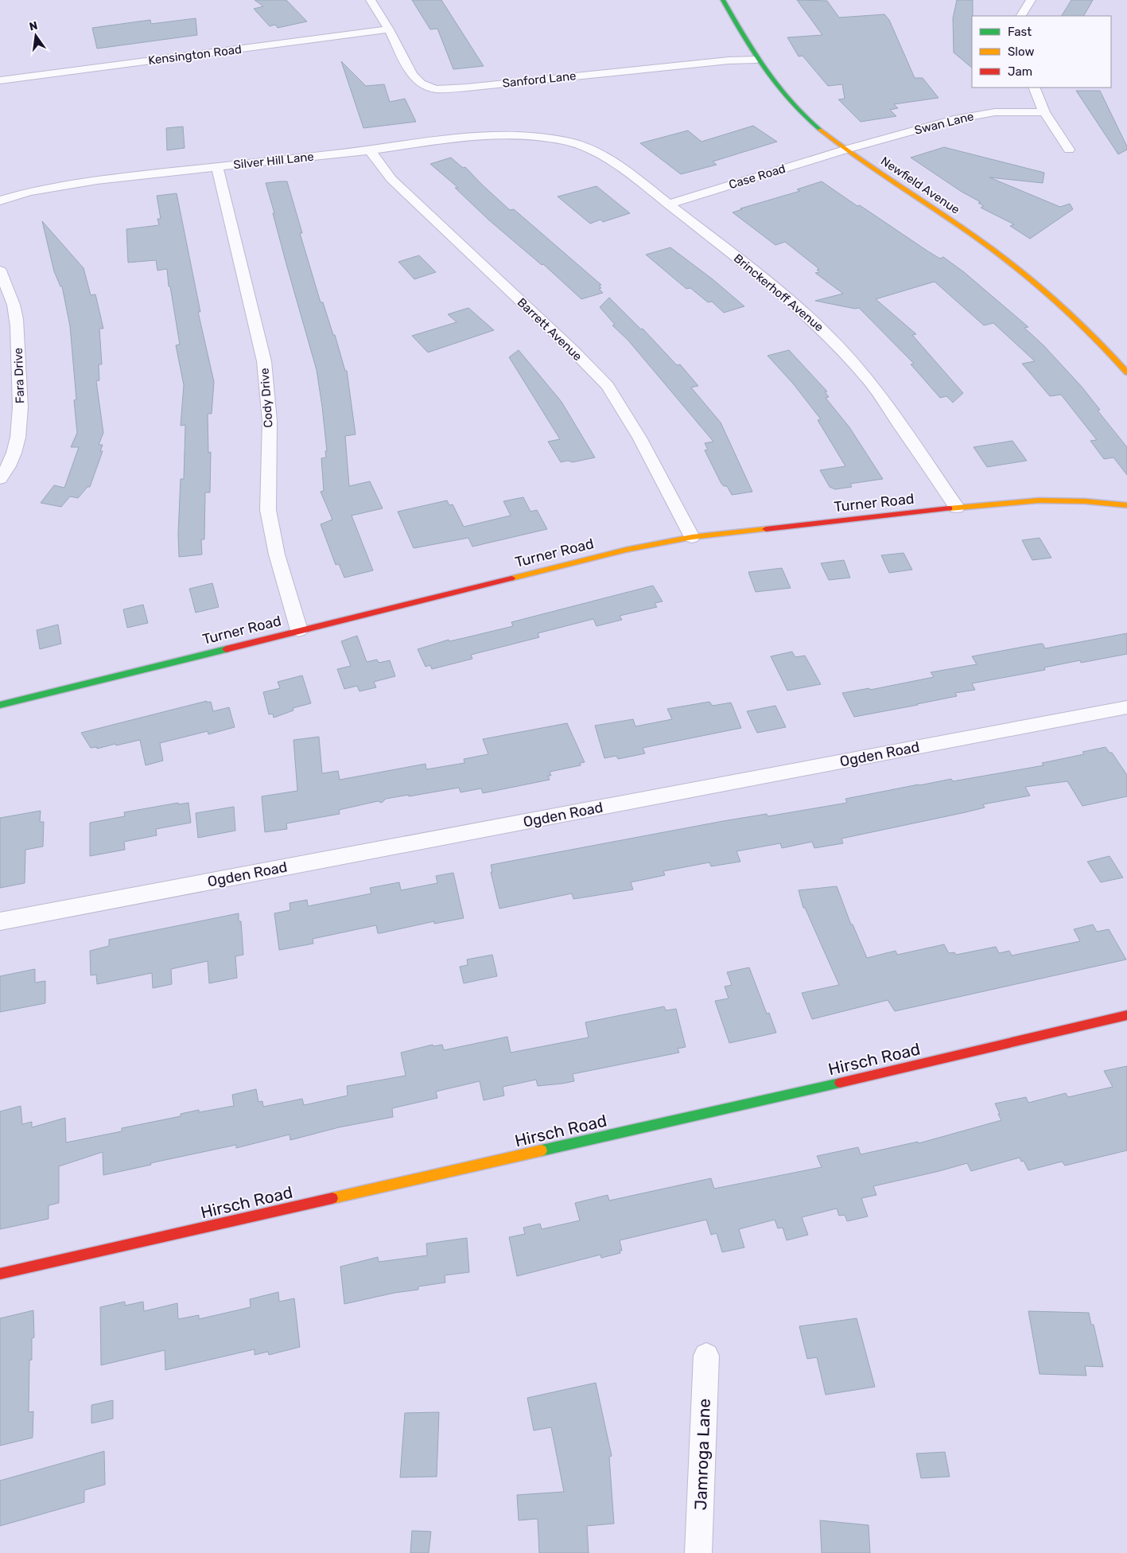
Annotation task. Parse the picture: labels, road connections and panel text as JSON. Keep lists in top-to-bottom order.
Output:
{
  "streets": {
    "street": [
      "Kensington Road",
      "Sanford Lane",
      "Swan Lane",
      "Silver Hill Lane",
      "Case Road",
      "Newfield Avenue",
      "Brinckerhoff Avenue",
      "Barrett Avenue",
      "Fara Drive",
      "Cody Drive",
      "Turner Road",
      "Ogden Road",
      "Hirsch Road",
      "Jamroga Lane"
    ]
  },
  "crossings": [
    ["Kensington Road", "Sanford Lane"],
    ["Sanford Lane", "Newfield Avenue"],
    ["Swan Lane", "Case Road"],
    ["Swan Lane", "Newfield Avenue"],
    ["Silver Hill Lane", "Brinckerhoff Avenue"],
    ["Silver Hill Lane", "Barrett Avenue"],
    ["Silver Hill Lane", "Cody Drive"],
    ["Case Road", "Newfield Avenue"],
    ["Case Road", "Brinckerhoff Avenue"],
    ["Brinckerhoff Avenue", "Turner Road"],
    ["Barrett Avenue", "Turner Road"],
    ["Cody Drive", "Turner Road"]
  ],
  "legend": ["Fast", "Slow", "Jam"],
  "north": "top"
}
